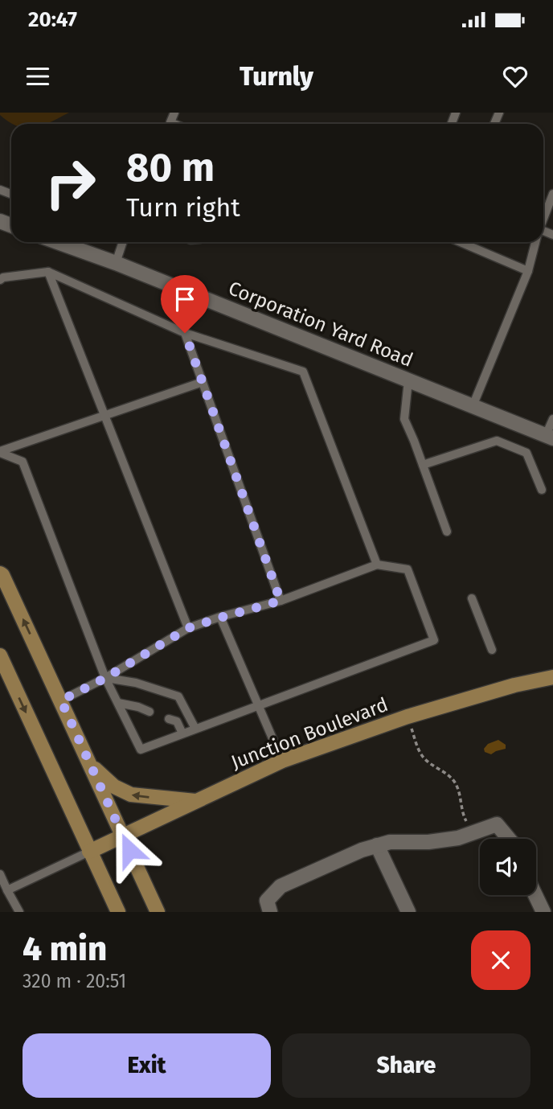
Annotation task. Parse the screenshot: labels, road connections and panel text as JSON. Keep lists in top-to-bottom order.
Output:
{
  "streets": {
    "main road": ["Junction Boulevard"],
    "street": ["Corporation Yard Road"]
  },
  "page": {
    "status": "20:47",
    "header": "Turnly",
    "turn": ["80 m", "Turn right"],
    "heading": ["4 min", "320 m · 20:51"],
    "buttons": ["Exit", "Share"]
  }
}
